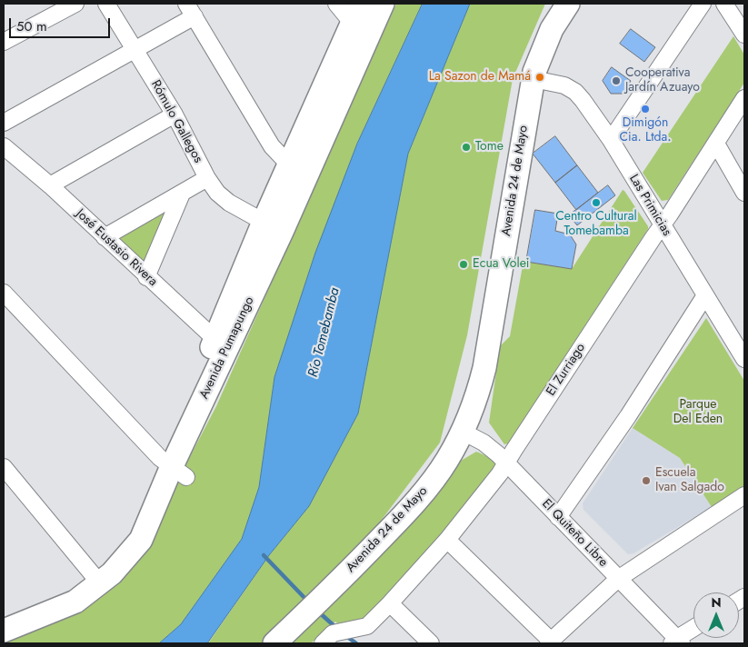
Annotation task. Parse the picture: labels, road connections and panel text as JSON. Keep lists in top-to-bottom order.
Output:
{
  "streets": {
    "main road": ["Avenida 24 de Mayo", "Avenida Pumapungo"],
    "street": [
      "Rómulo Gallegos",
      "Las Primicias",
      "José Eustasio Rivera",
      "El Zurriago",
      "El Quiteño Libre"
    ]
  },
  "crossings": [
    ["Rómulo Gallegos", "Avenida Pumapungo"],
    ["Avenida 24 de Mayo", "Las Primicias"],
    ["Avenida 24 de Mayo", "El Quiteño Libre"],
    ["Las Primicias", "El Zurriago"],
    ["José Eustasio Rivera", "Avenida Pumapungo"],
    ["El Zurriago", "El Quiteño Libre"]
  ],
  "water": ["Río Tomebamba"],
  "parks": ["Parque Del Eden"],
  "places": [
    "La Sazon de Mamá",
    "Cooperativa Jardín Azuayo",
    "Dimigón Cia. Ltda.",
    "Tome",
    "Centro Cultural Tomebamba",
    "Ecua Volei",
    "Escuela Ivan Salgado"
  ],
  "scale_bar": "50 m",
  "north": "top"
}
